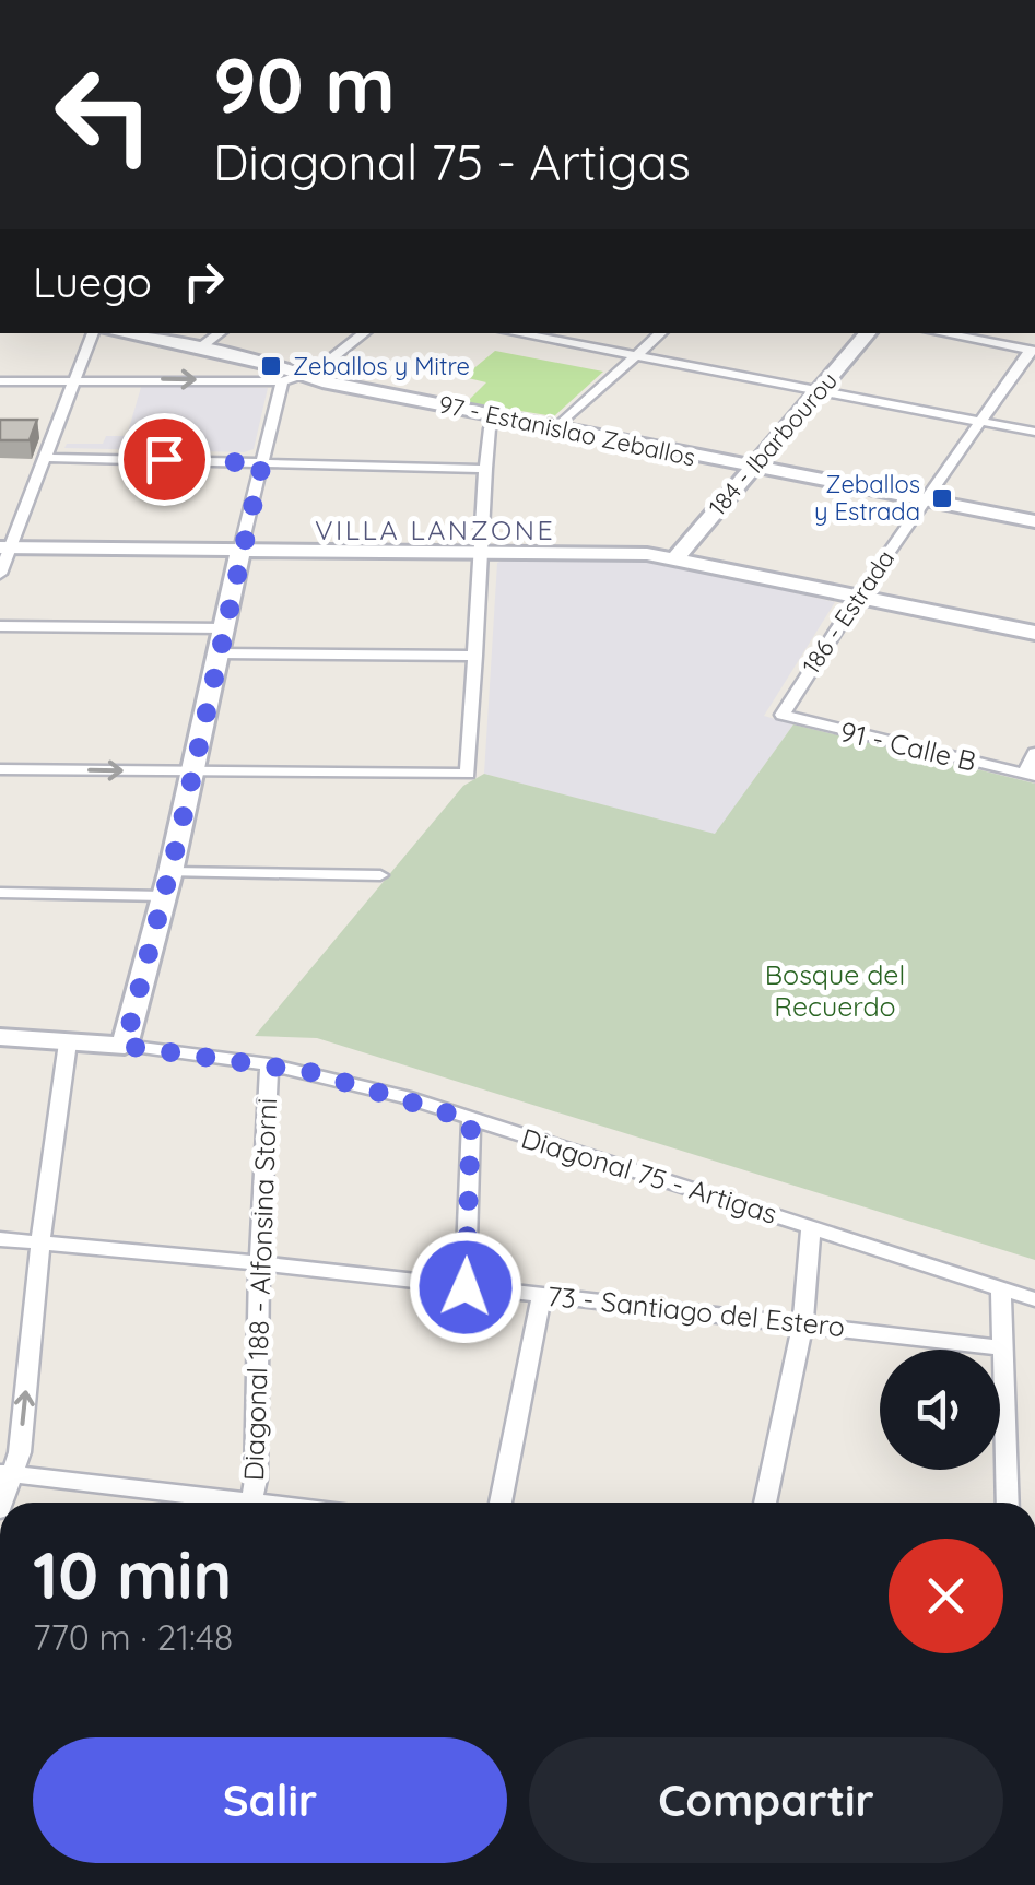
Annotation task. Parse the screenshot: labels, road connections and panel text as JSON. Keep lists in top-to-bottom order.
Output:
{
  "streets": {
    "street": [
      "97 - Estanislao Zeballos",
      "184 - Ibarbourou",
      "186 - Estrada",
      "91 - Calle B",
      "Diagonal 75 - Artigas",
      "Diagonal 188 - Alfonsina Storni",
      "73 - Santiago del Estero"
    ]
  },
  "crossings": [
    ["97 - Estanislao Zeballos", "184 - Ibarbourou"],
    ["97 - Estanislao Zeballos", "186 - Estrada"],
    ["186 - Estrada", "91 - Calle B"],
    ["Diagonal 75 - Artigas", "Diagonal 188 - Alfonsina Storni"],
    ["Diagonal 188 - Alfonsina Storni", "73 - Santiago del Estero"]
  ],
  "districts": ["VILLA LANZONE"],
  "parks": ["Bosque del Recuerdo"],
  "places": {
    "transit": ["Zeballos y Mitre", "Zeballos y Estrada"]
  },
  "page": {
    "turn": ["90 m", "Diagonal 75 - Artigas"],
    "then": "Luego",
    "heading": ["10 min", "770 m · 21:48"],
    "buttons": ["Salir", "Compartir"]
  }
}
